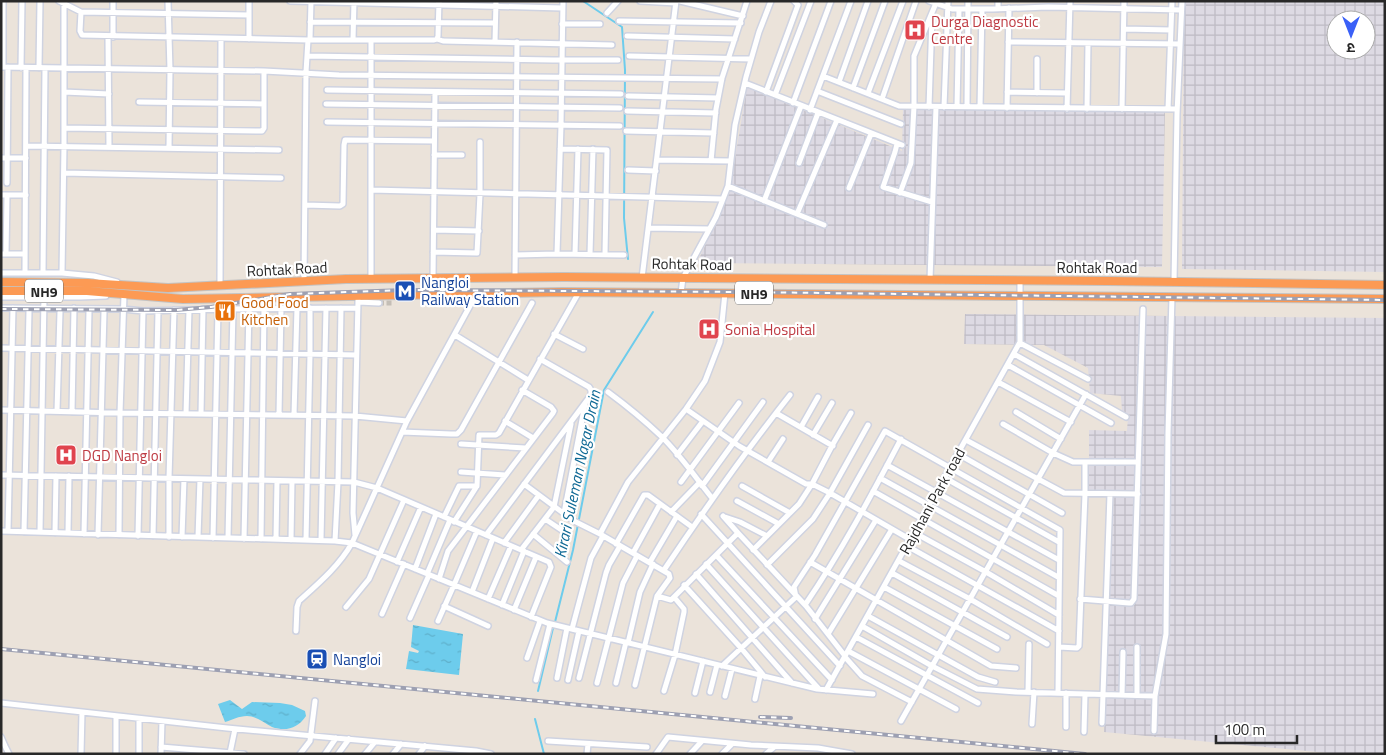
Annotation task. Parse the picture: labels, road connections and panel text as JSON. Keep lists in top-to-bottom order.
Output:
{
  "streets": {
    "highway": ["Rohtak Road", "NH9"],
    "street": ["Rajdhani Park road"]
  },
  "crossings": [
    ["Rohtak Road", "NH9"],
    ["Rohtak Road", "Rajdhani Park road"]
  ],
  "water": ["Kirari Suleman Nagar Drain"],
  "places": {
    "hospital": ["Durga Diagnostic Centre", "Sonia Hospital", "DGD Nangloi"],
    "metro station": ["Nangloi Railway Station"],
    "restaurant": ["Good Food Kitchen"],
    "station": ["Nangloi"]
  },
  "scale_bar": "100 m",
  "north": "bottom"
}
